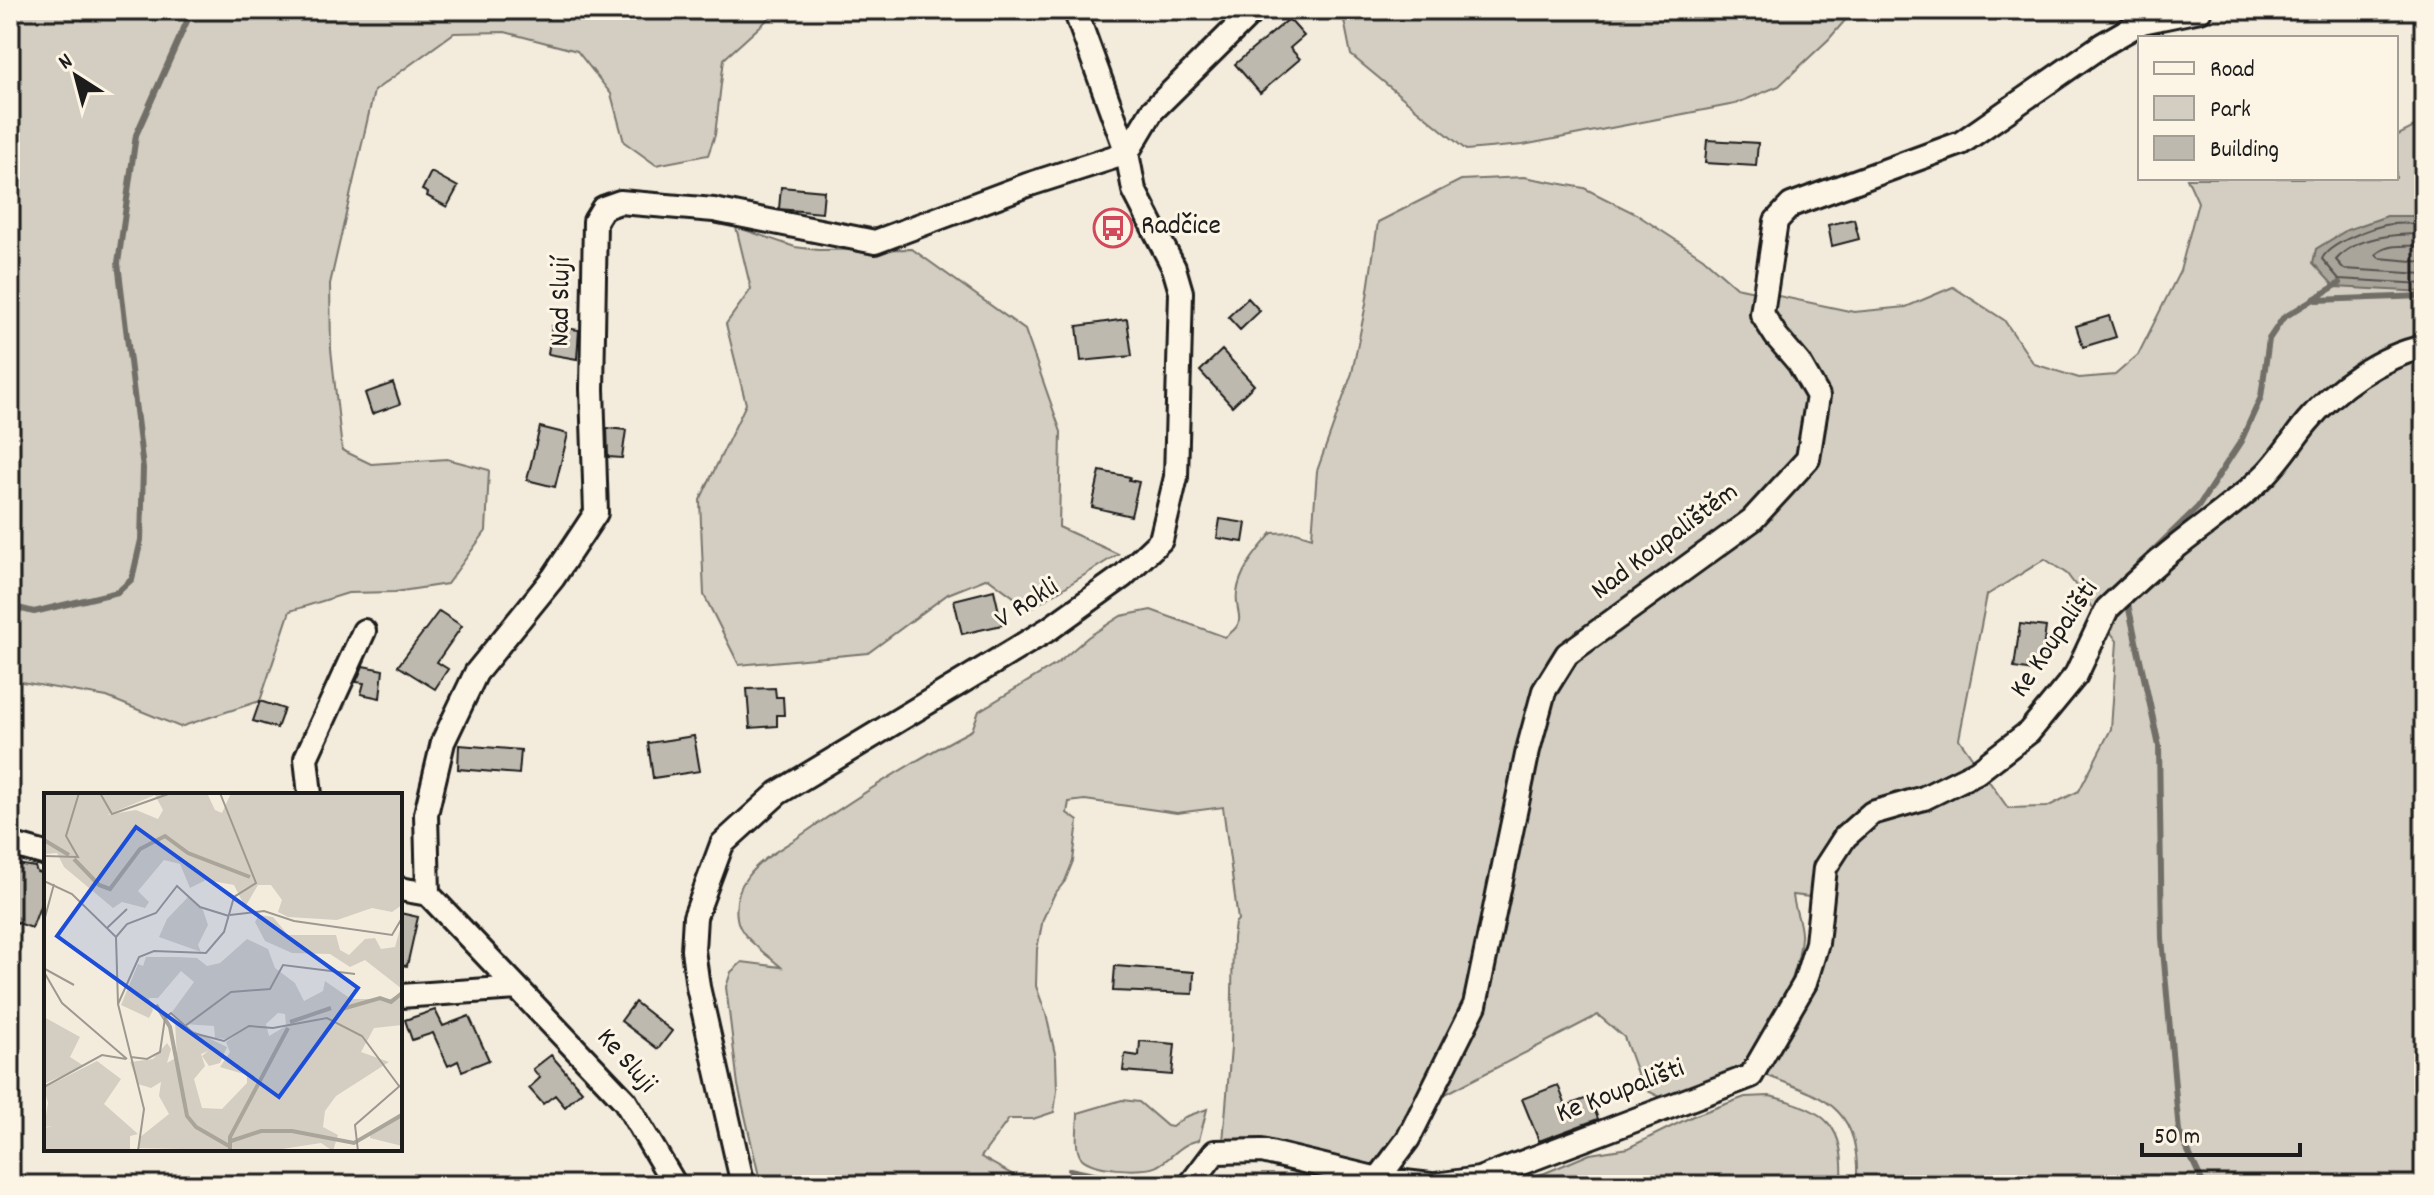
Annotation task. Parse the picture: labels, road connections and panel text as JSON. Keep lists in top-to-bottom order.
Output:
{
  "streets": {
    "street": [
      "Nad Slují",
      "Nad Koupalištěm",
      "V Rokli",
      "Ke Koupališti",
      "Ke Sluji"
    ]
  },
  "crossings": [
    ["Nad Slují", "V Rokli"],
    ["Nad Slují", "Ke Sluji"],
    ["Nad Koupalištěm", "Ke Koupališti"]
  ],
  "places": {
    "bus stop": ["Radčice"]
  },
  "legend": ["Road", "Park", "Building"],
  "scale_bar": "50 m",
  "north": "top left"
}
